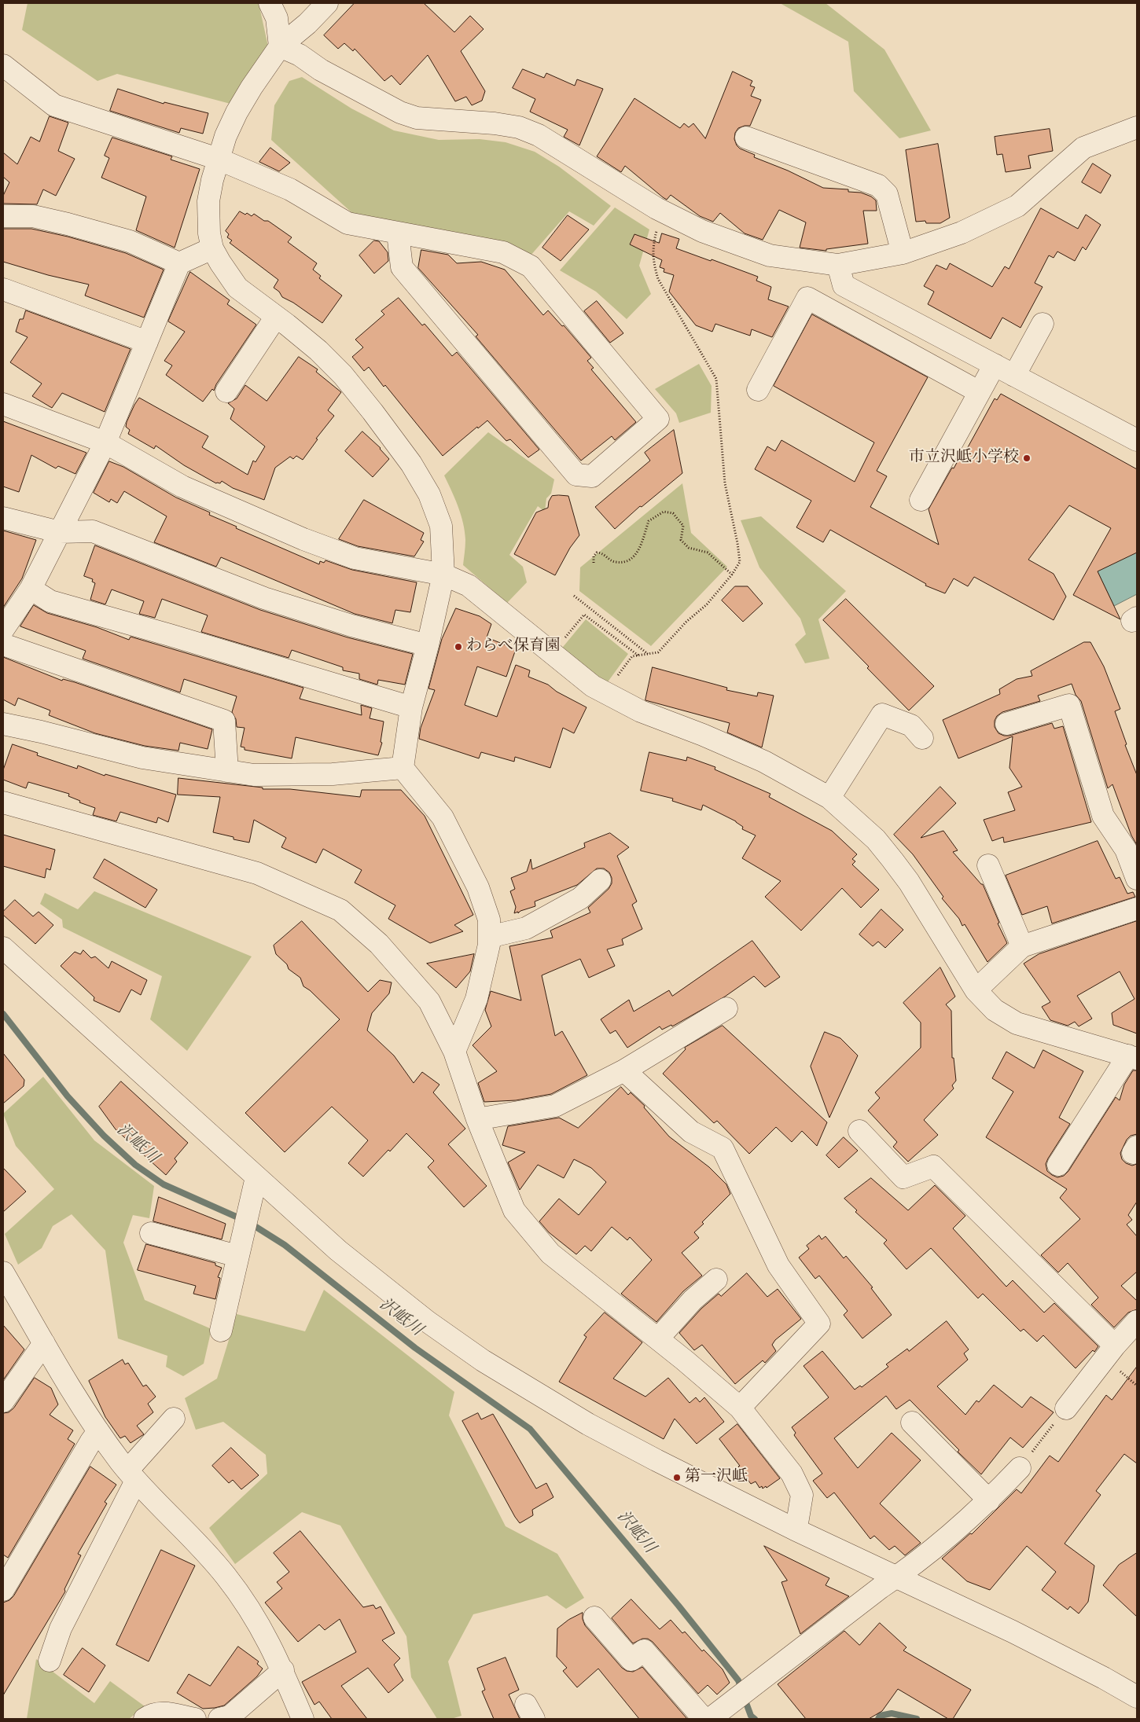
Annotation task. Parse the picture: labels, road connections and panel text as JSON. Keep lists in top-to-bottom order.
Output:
{
  "water": ["沢岻川"],
  "places": ["市立沢岻小学校", "わらべ保育園", "第一沢岻"]
}
